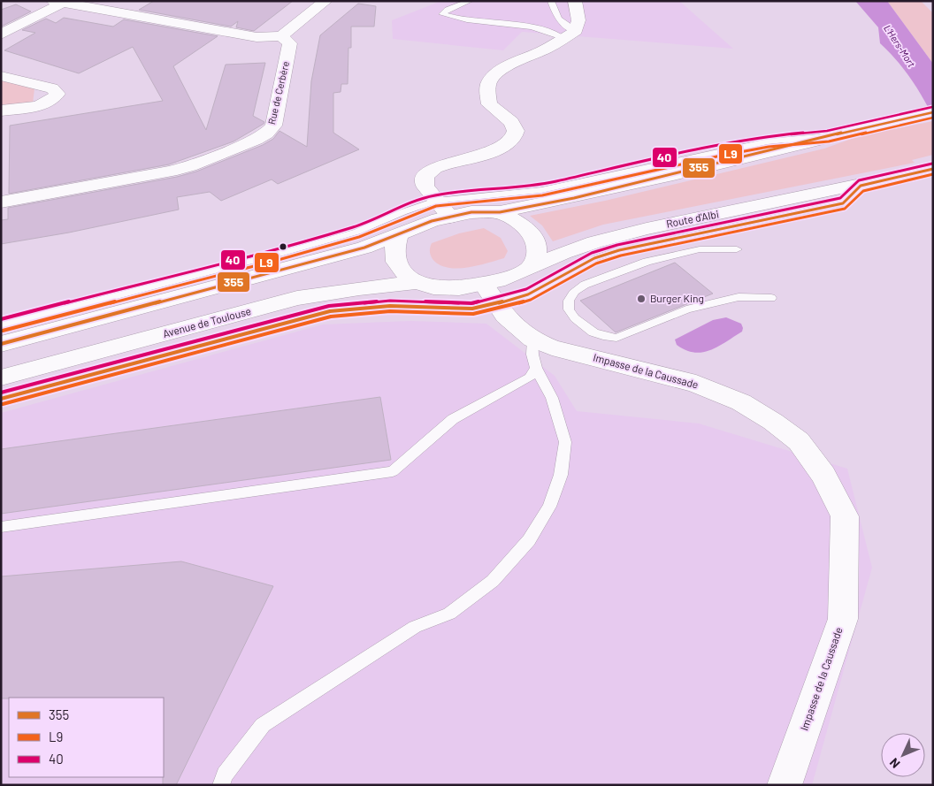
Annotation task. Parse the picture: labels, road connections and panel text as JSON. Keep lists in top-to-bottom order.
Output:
{
  "streets": {
    "street": [
      "Rue de Cerbère",
      "Route d'Albi",
      "Avenue de Toulouse",
      "Impasse de la Caussade"
    ]
  },
  "crossings": [
    ["Route d'Albi", "Avenue de Toulouse"],
    ["Route d'Albi", "Impasse de la Caussade"],
    ["Avenue de Toulouse", "Impasse de la Caussade"]
  ],
  "water": ["L'Hers-Mort"],
  "places": ["Burger King"],
  "lines": ["transit line 40", "transit line 355", "transit line L9"],
  "legend": ["355", "L9", "40"],
  "north": "bottom left"
}
